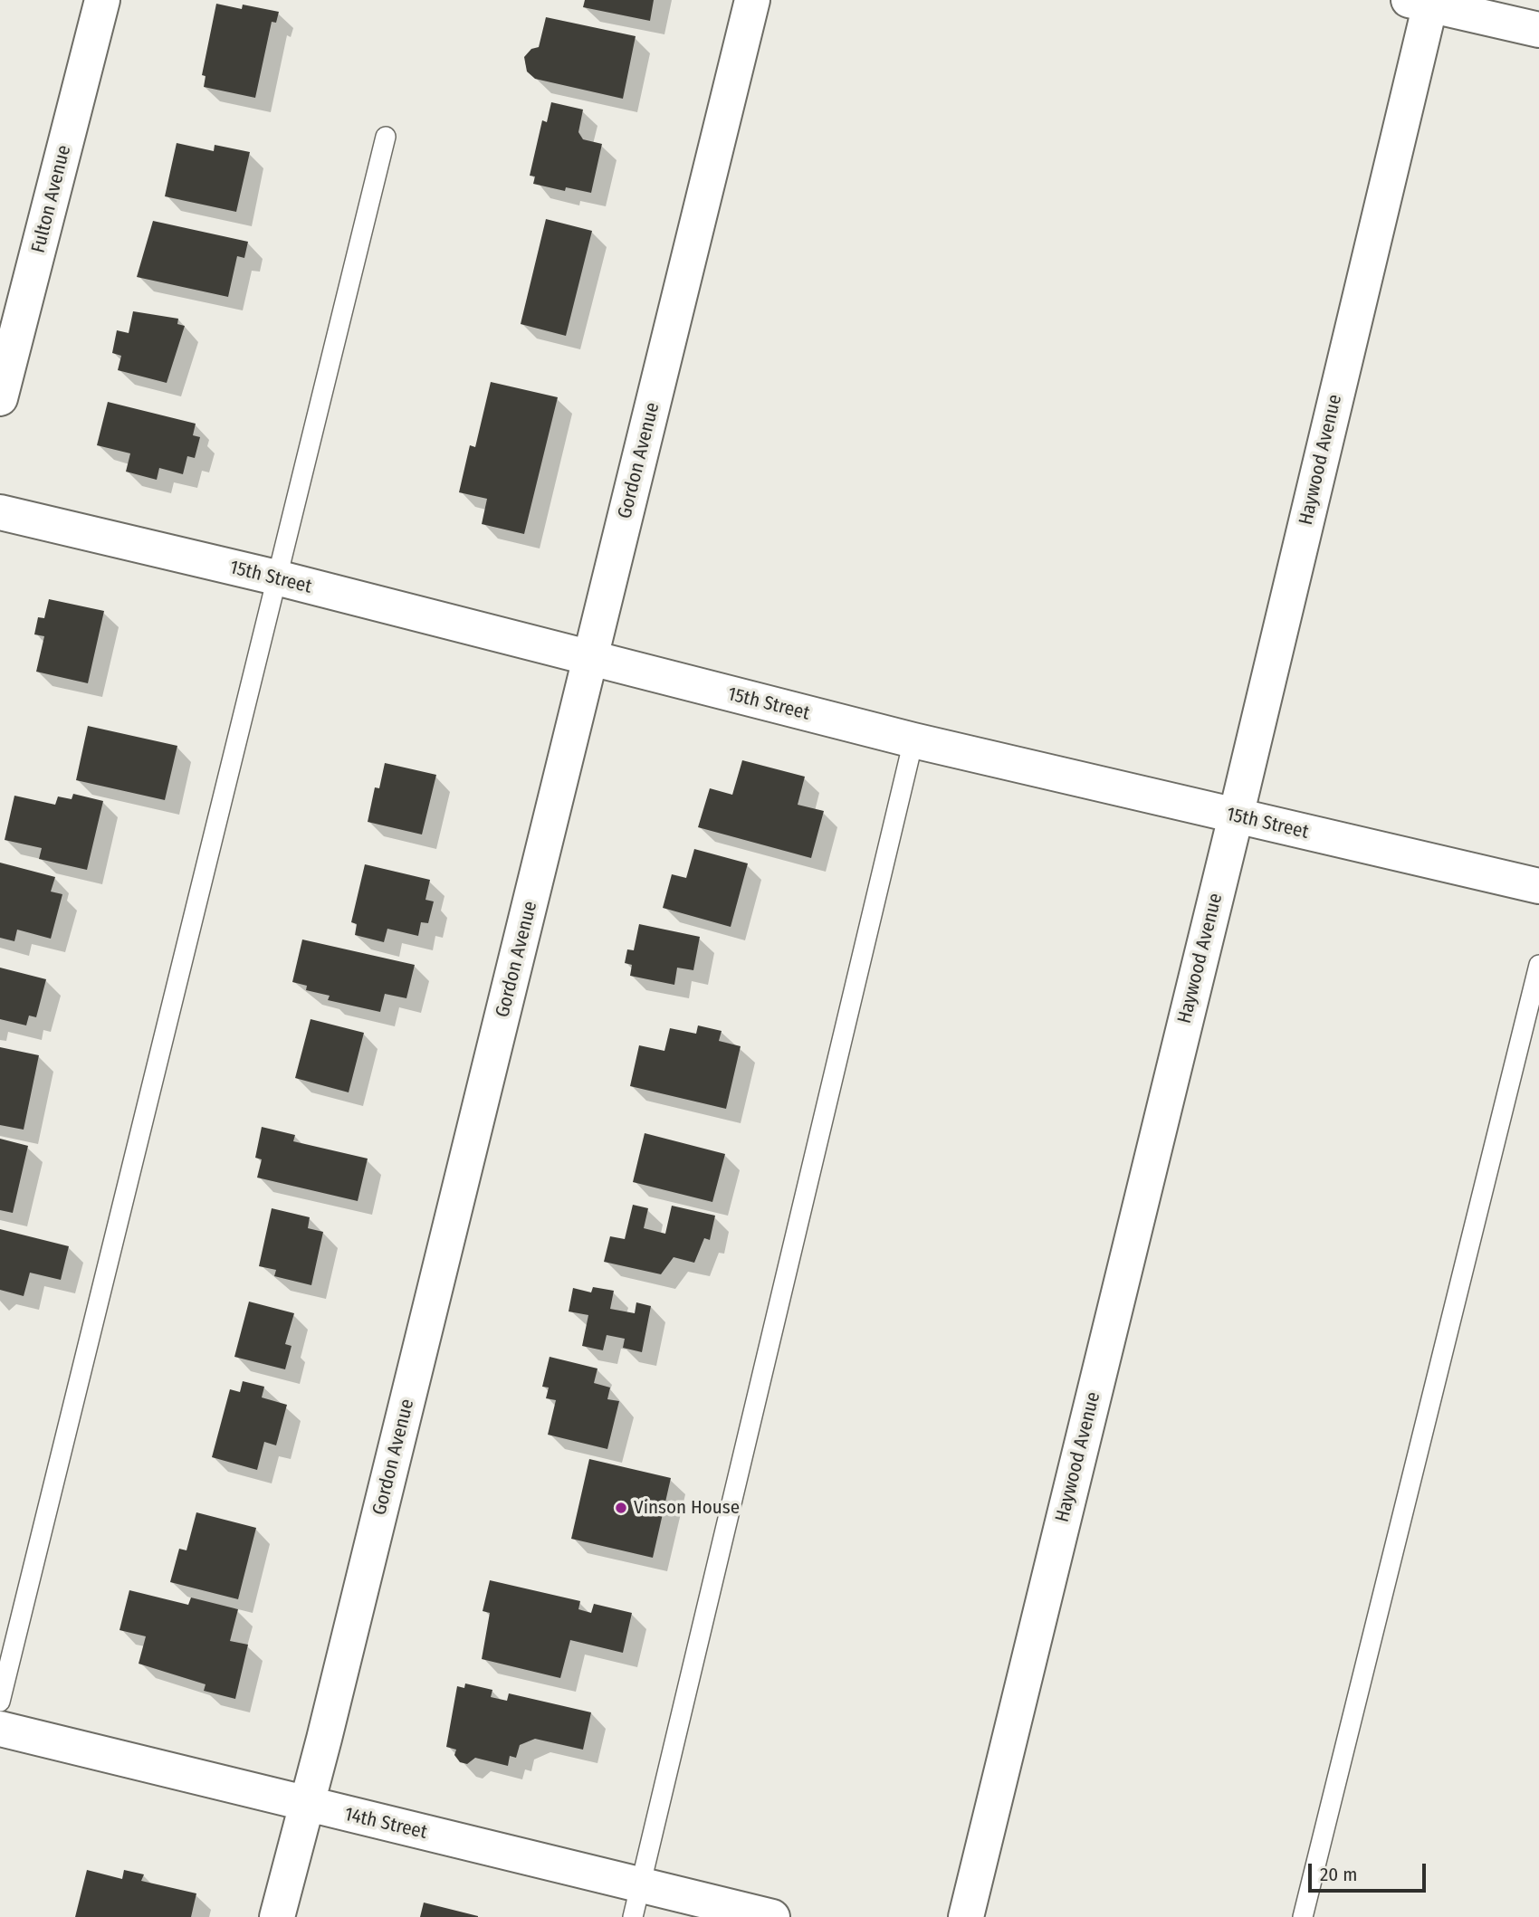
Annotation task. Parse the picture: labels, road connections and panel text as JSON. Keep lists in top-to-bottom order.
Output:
{
  "streets": {
    "street": [
      "Fulton Avenue",
      "Haywood Avenue",
      "Gordon Avenue",
      "15th Street",
      "14th Street"
    ]
  },
  "crossings": [
    ["Haywood Avenue", "15th Street"],
    ["Gordon Avenue", "15th Street"],
    ["Gordon Avenue", "14th Street"]
  ],
  "places": ["Vinson House"],
  "scale_bar": "20 m"
}
